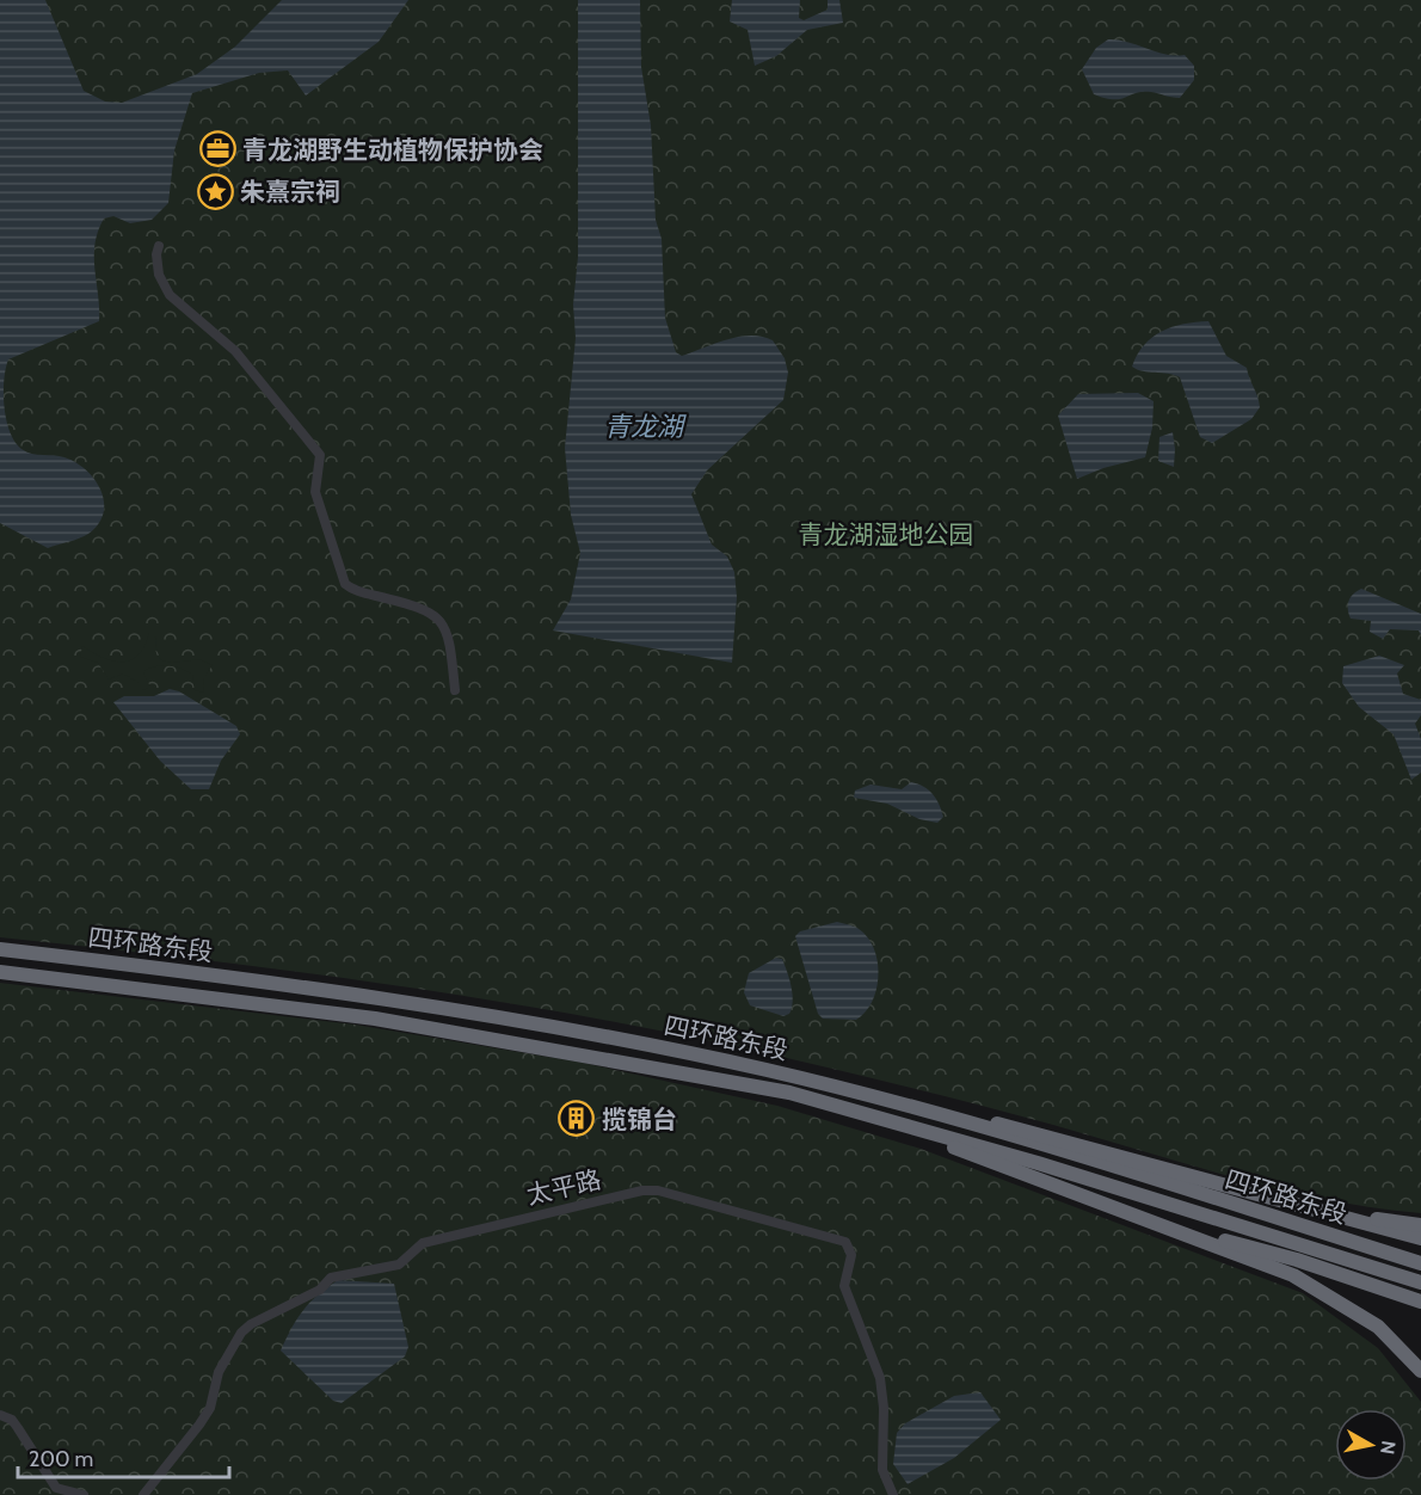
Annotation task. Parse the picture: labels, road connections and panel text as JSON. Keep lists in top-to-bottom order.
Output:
{
  "streets": {
    "highway": ["四环路东段"],
    "street": ["太平路"]
  },
  "water": ["青龙湖"],
  "parks": ["青龙湖湿地公园"],
  "places": {
    "office": ["青龙湖野生动植物保护协会"],
    "place": ["朱熹宗祠"],
    "building": ["揽锦台"]
  },
  "scale_bar": "200 m",
  "north": "right"
}
